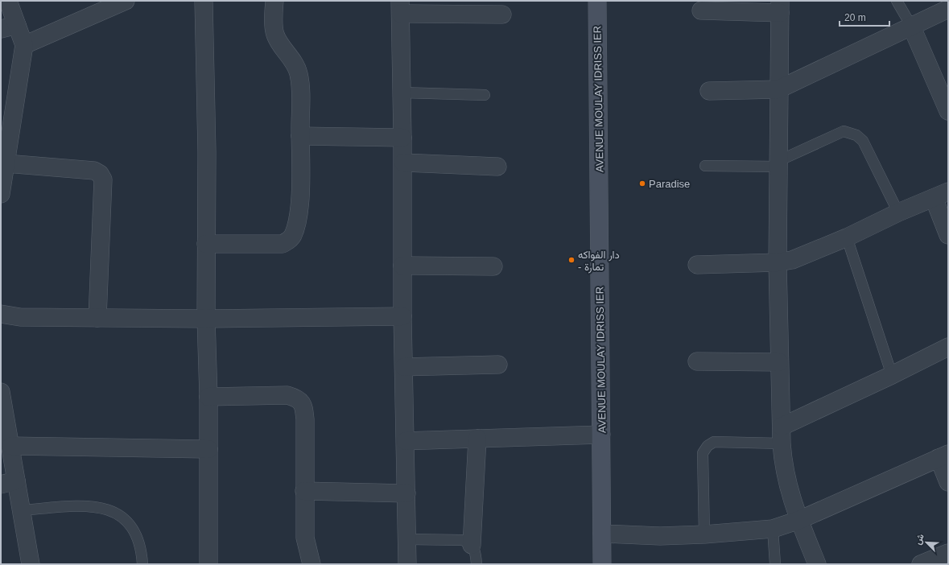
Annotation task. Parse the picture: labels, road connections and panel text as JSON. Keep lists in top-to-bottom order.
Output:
{
  "streets": {
    "main road": ["AVENUE MOULAY IDRISS IER"]
  },
  "places": ["Paradise", "دار الفواكه - تمارة"],
  "scale_bar": "20 m",
  "north": "top left"
}
